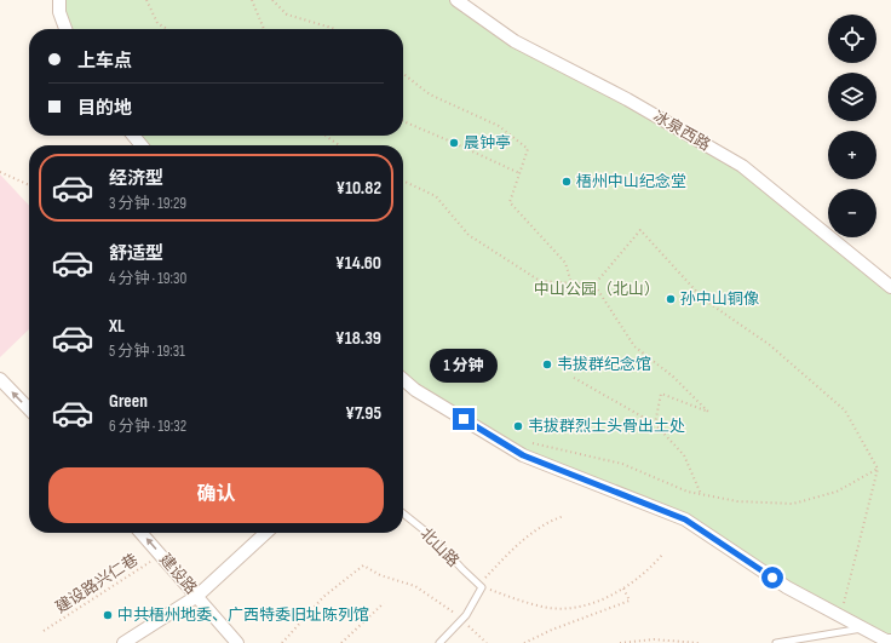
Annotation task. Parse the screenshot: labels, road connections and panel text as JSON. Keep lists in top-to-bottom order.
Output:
{
  "streets": {
    "street": ["冰泉西路", "建设路"],
    "lane": ["北山路"],
    "path": ["建设路兴仁巷"]
  },
  "crossings": [
    ["建设路", "建设路兴仁巷"]
  ],
  "parks": ["中山公园（北山）"],
  "places": [
    "晨钟亭",
    "梧州中山纪念堂",
    "孙中山铜像",
    "韦拔群纪念馆",
    "韦拔群烈士头骨出土处",
    "中共梧州地委、广西特委旧址陈列馆"
  ],
  "page": {
    "map_buttons": ["+", "−"],
    "banner": ["上车点", "目的地"],
    "list": [
      {
        "name": "经济型",
        "note": "3 分钟 · 19:29",
        "value": "¥10.82"
      },
      {
        "name": "舒适型",
        "note": "4 分钟 · 19:30",
        "value": "¥14.60"
      },
      {
        "name": "XL",
        "note": "5 分钟 · 19:31",
        "value": "¥18.39"
      },
      {
        "name": "Green",
        "note": "6 分钟 · 19:32",
        "value": "¥7.95"
      }
    ],
    "bubble": "1 分钟",
    "buttons": "确认"
  }
}
